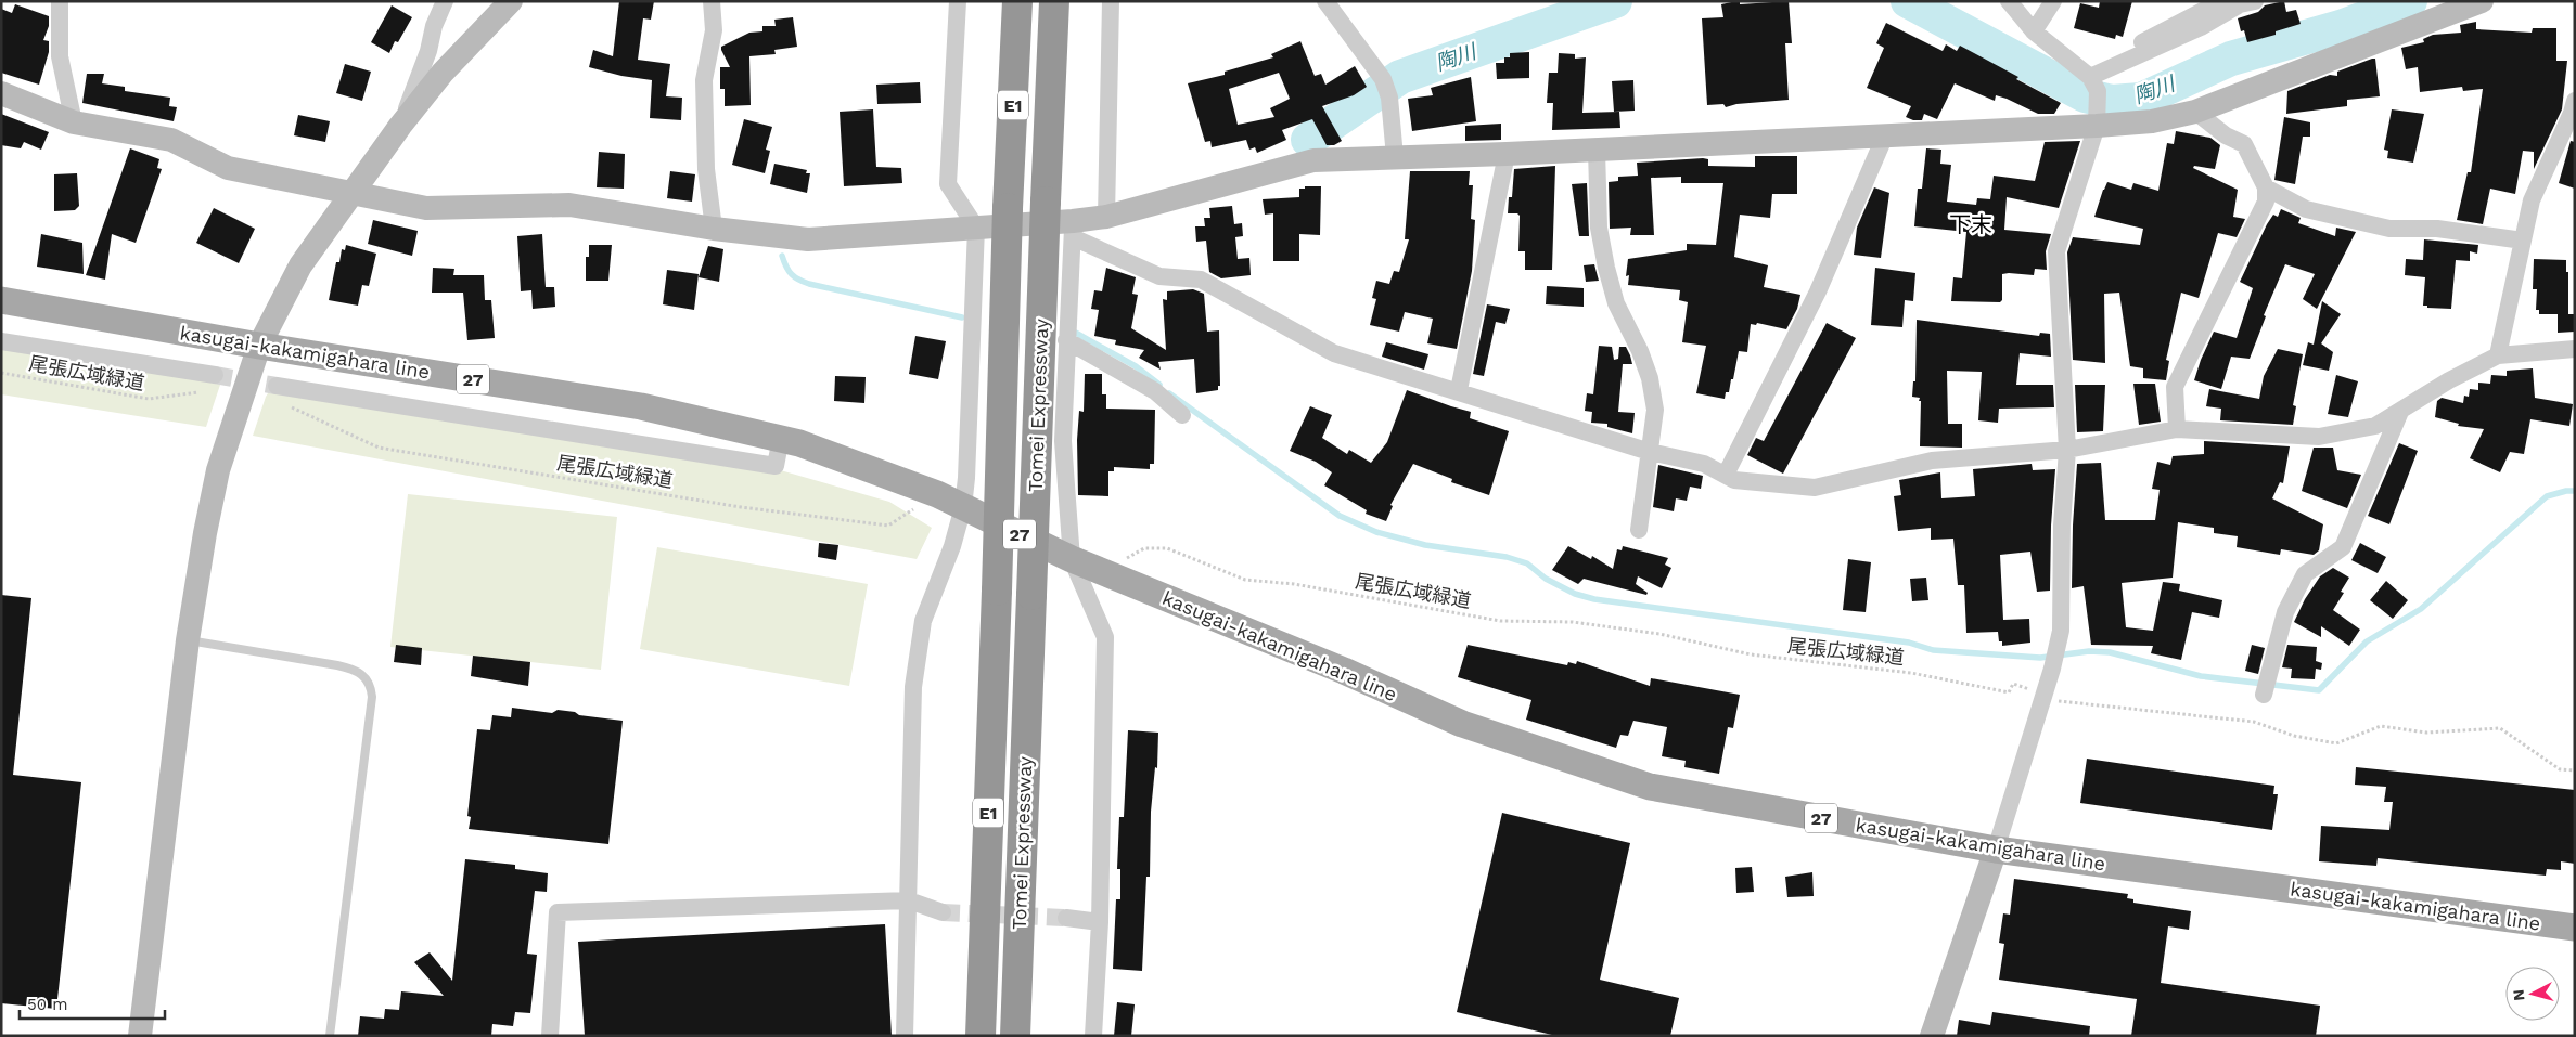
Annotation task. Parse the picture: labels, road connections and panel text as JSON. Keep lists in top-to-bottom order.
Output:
{
  "streets": {
    "highway": ["E1", "Tomei Expressway"],
    "main road": ["kasugai-kakamigahara line", "27"],
    "path": ["尾張広域緑道"]
  },
  "crossings": [
    ["kasugai-kakamigahara line", "尾張広域緑道"]
  ],
  "districts": ["下末"],
  "water": ["陶川"],
  "scale_bar": "50 m",
  "north": "left"
}
